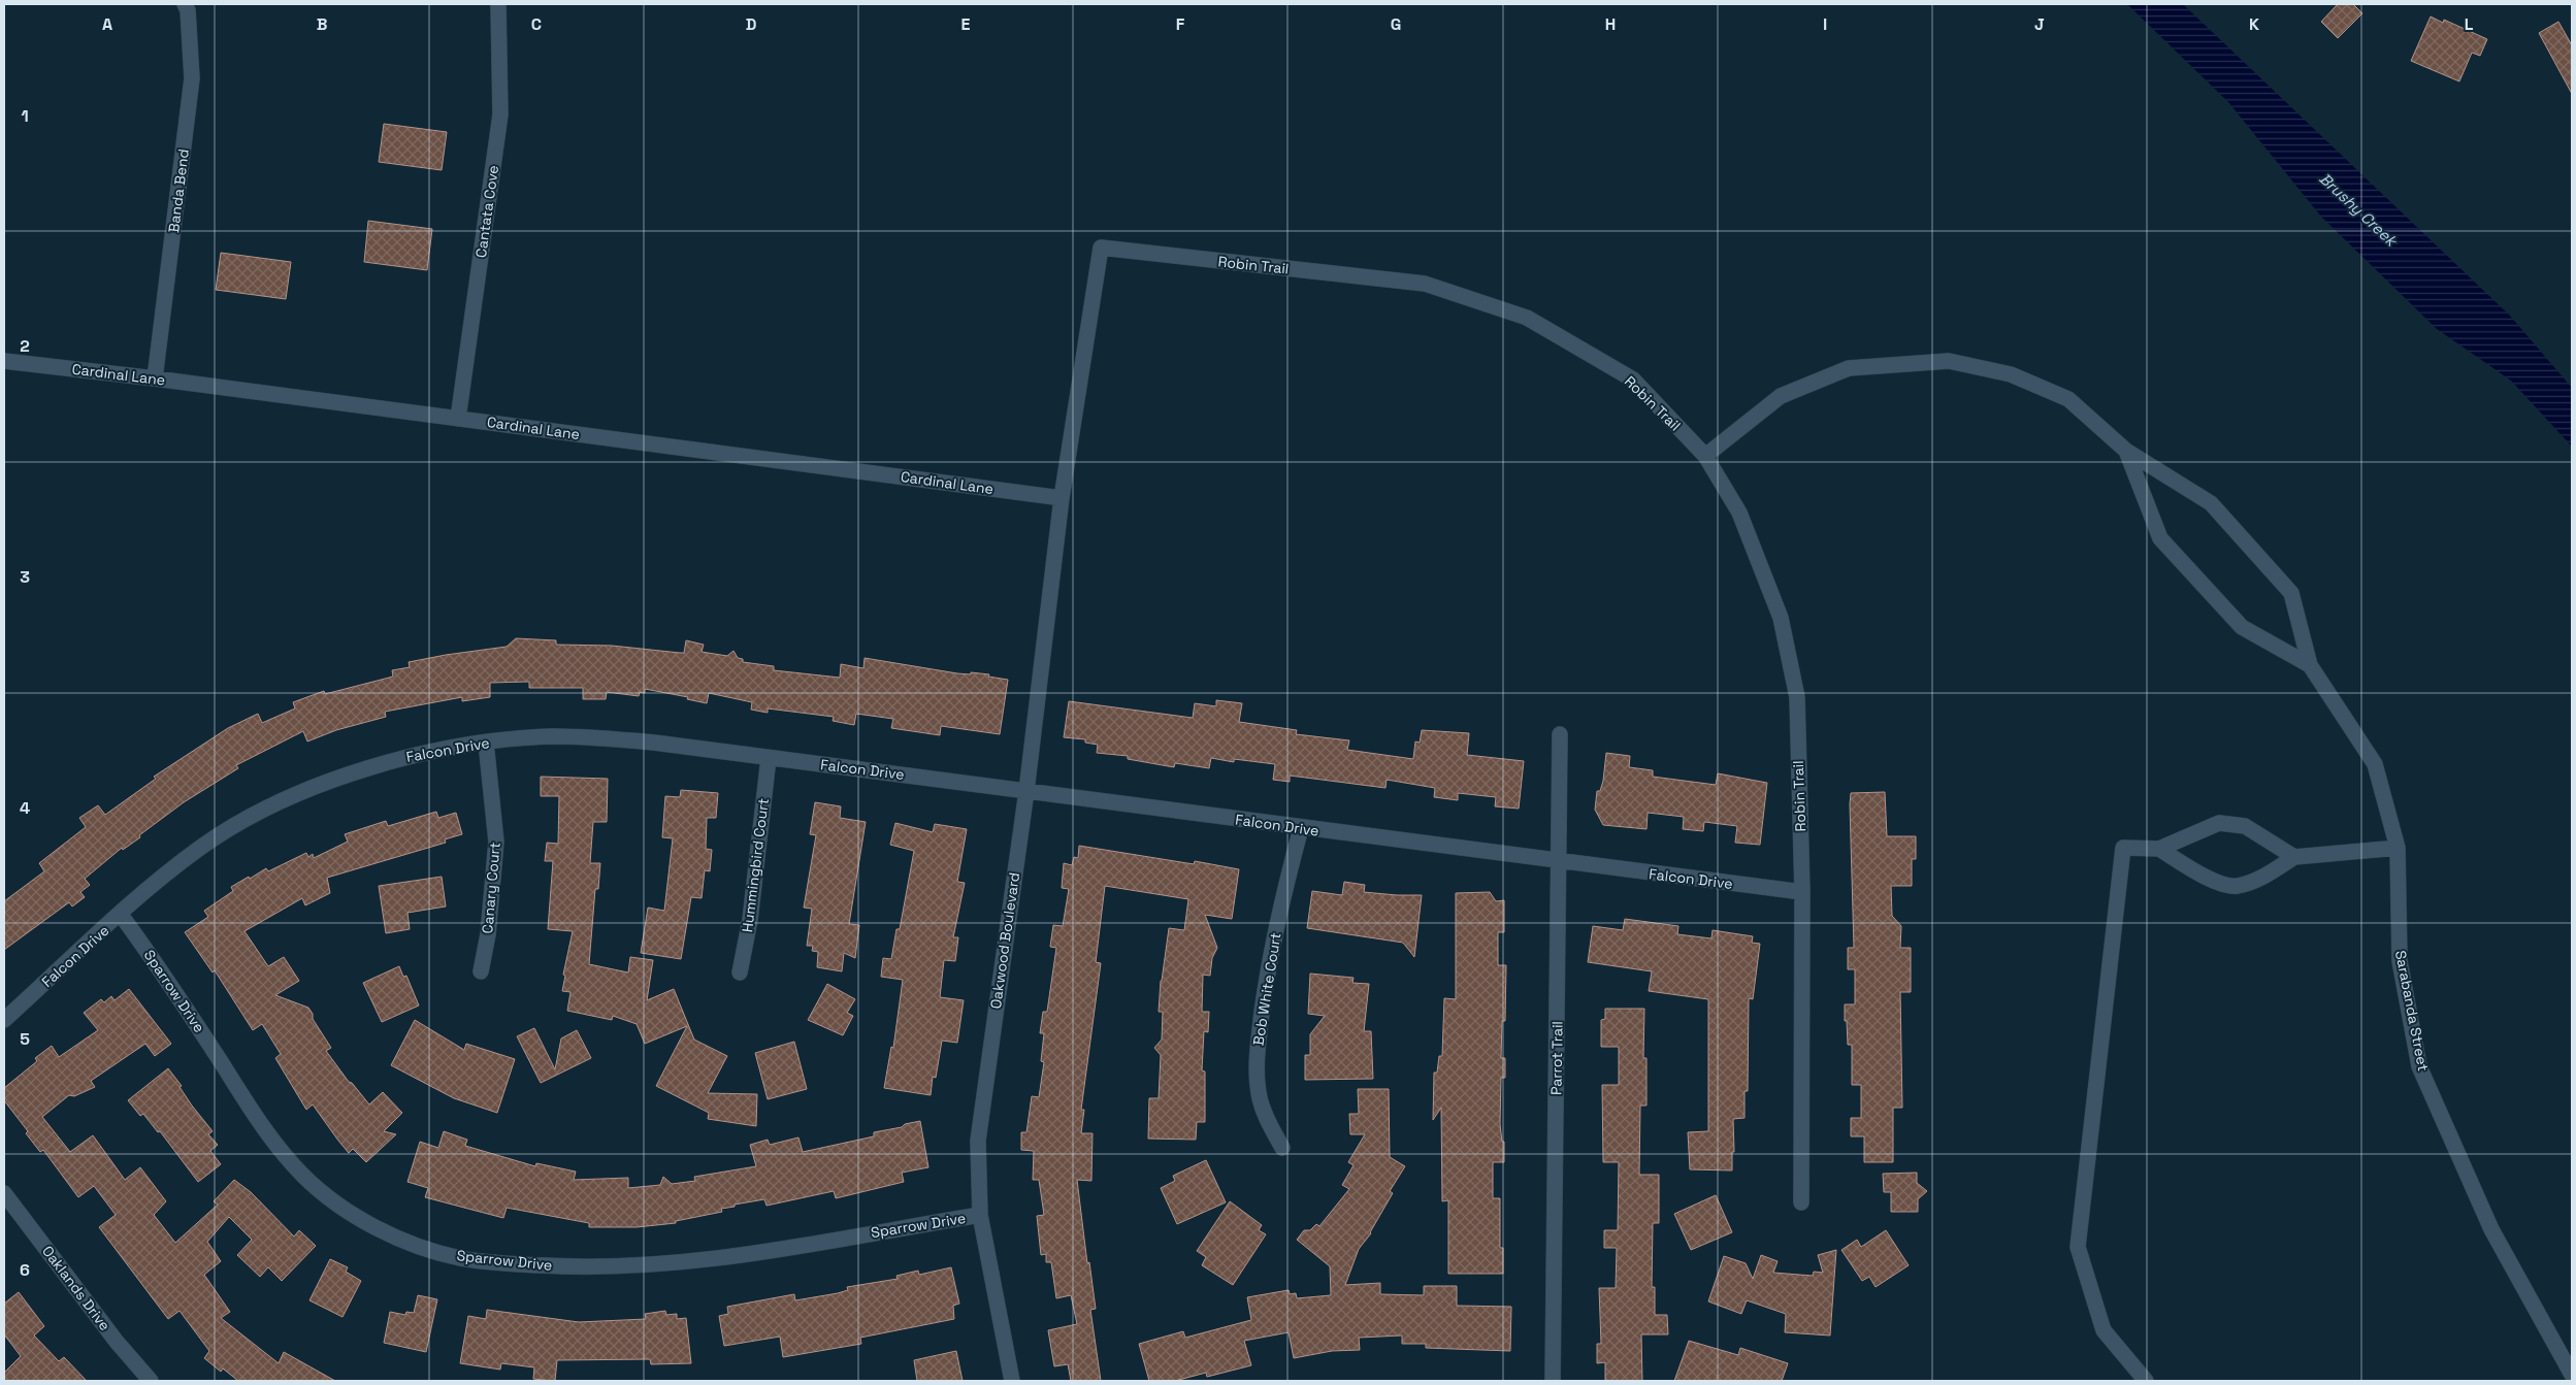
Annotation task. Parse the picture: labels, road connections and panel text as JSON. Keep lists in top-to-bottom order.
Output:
{
  "streets": {
    "street": [
      "Banda Bend",
      "Cantata Cove",
      "Robin Trail",
      "Cardinal Lane",
      "Falcon Drive",
      "Hummingbird Court",
      "Canary Court",
      "Oakwood Boulevard",
      "Bob White Court",
      "Sparrow Drive",
      "Sarabanda Street",
      "Parrot Trail",
      "Oaklands Drive"
    ]
  },
  "crossings": [
    ["Banda Bend", "Cardinal Lane"],
    ["Cantata Cove", "Cardinal Lane"],
    ["Robin Trail", "Cardinal Lane"],
    ["Robin Trail", "Falcon Drive"],
    ["Robin Trail", "Oakwood Boulevard"],
    ["Robin Trail", "Sarabanda Street"],
    ["Cardinal Lane", "Oakwood Boulevard"],
    ["Falcon Drive", "Hummingbird Court"],
    ["Falcon Drive", "Canary Court"],
    ["Falcon Drive", "Oakwood Boulevard"],
    ["Falcon Drive", "Bob White Court"],
    ["Falcon Drive", "Sparrow Drive"],
    ["Falcon Drive", "Parrot Trail"],
    ["Oakwood Boulevard", "Sparrow Drive"]
  ],
  "water": ["Brushy Creek"],
  "grid": {
    "columns": [
      "A",
      "B",
      "C",
      "D",
      "E",
      "F",
      "G",
      "H",
      "I",
      "J",
      "K",
      "L"
    ],
    "rows": [
      "1",
      "2",
      "3",
      "4",
      "5",
      "6"
    ]
  }
}
